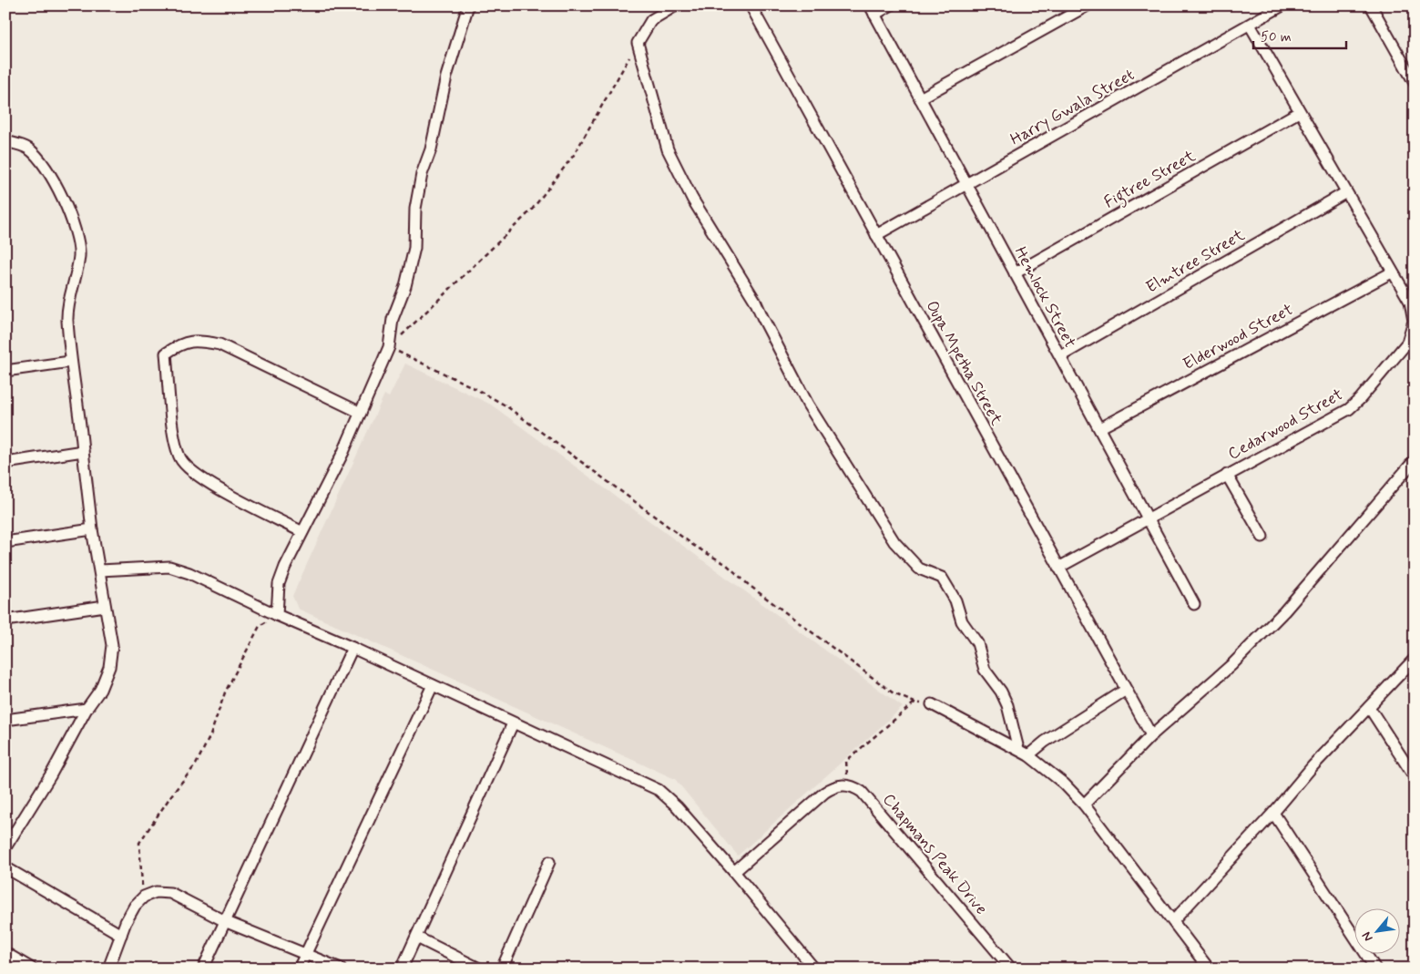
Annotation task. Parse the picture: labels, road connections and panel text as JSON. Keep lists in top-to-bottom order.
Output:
{
  "streets": {
    "street": [
      "Harry Gwala Street",
      "Figtree Street",
      "Elmtree Street",
      "Hemlock Street",
      "Elderwood Street",
      "Oupa Mpetha Street",
      "Cedarwood Street",
      "Chapmans Peak Drive"
    ]
  },
  "crossings": [
    ["Harry Gwala Street", "Hemlock Street"],
    ["Harry Gwala Street", "Oupa Mpetha Street"],
    ["Harry Gwala Street", "Cedarwood Street"],
    ["Figtree Street", "Hemlock Street"],
    ["Figtree Street", "Cedarwood Street"],
    ["Elmtree Street", "Hemlock Street"],
    ["Elmtree Street", "Cedarwood Street"],
    ["Hemlock Street", "Elderwood Street"],
    ["Hemlock Street", "Cedarwood Street"],
    ["Elderwood Street", "Cedarwood Street"],
    ["Oupa Mpetha Street", "Cedarwood Street"]
  ],
  "scale_bar": "50 m",
  "north": "bottom left"
}
